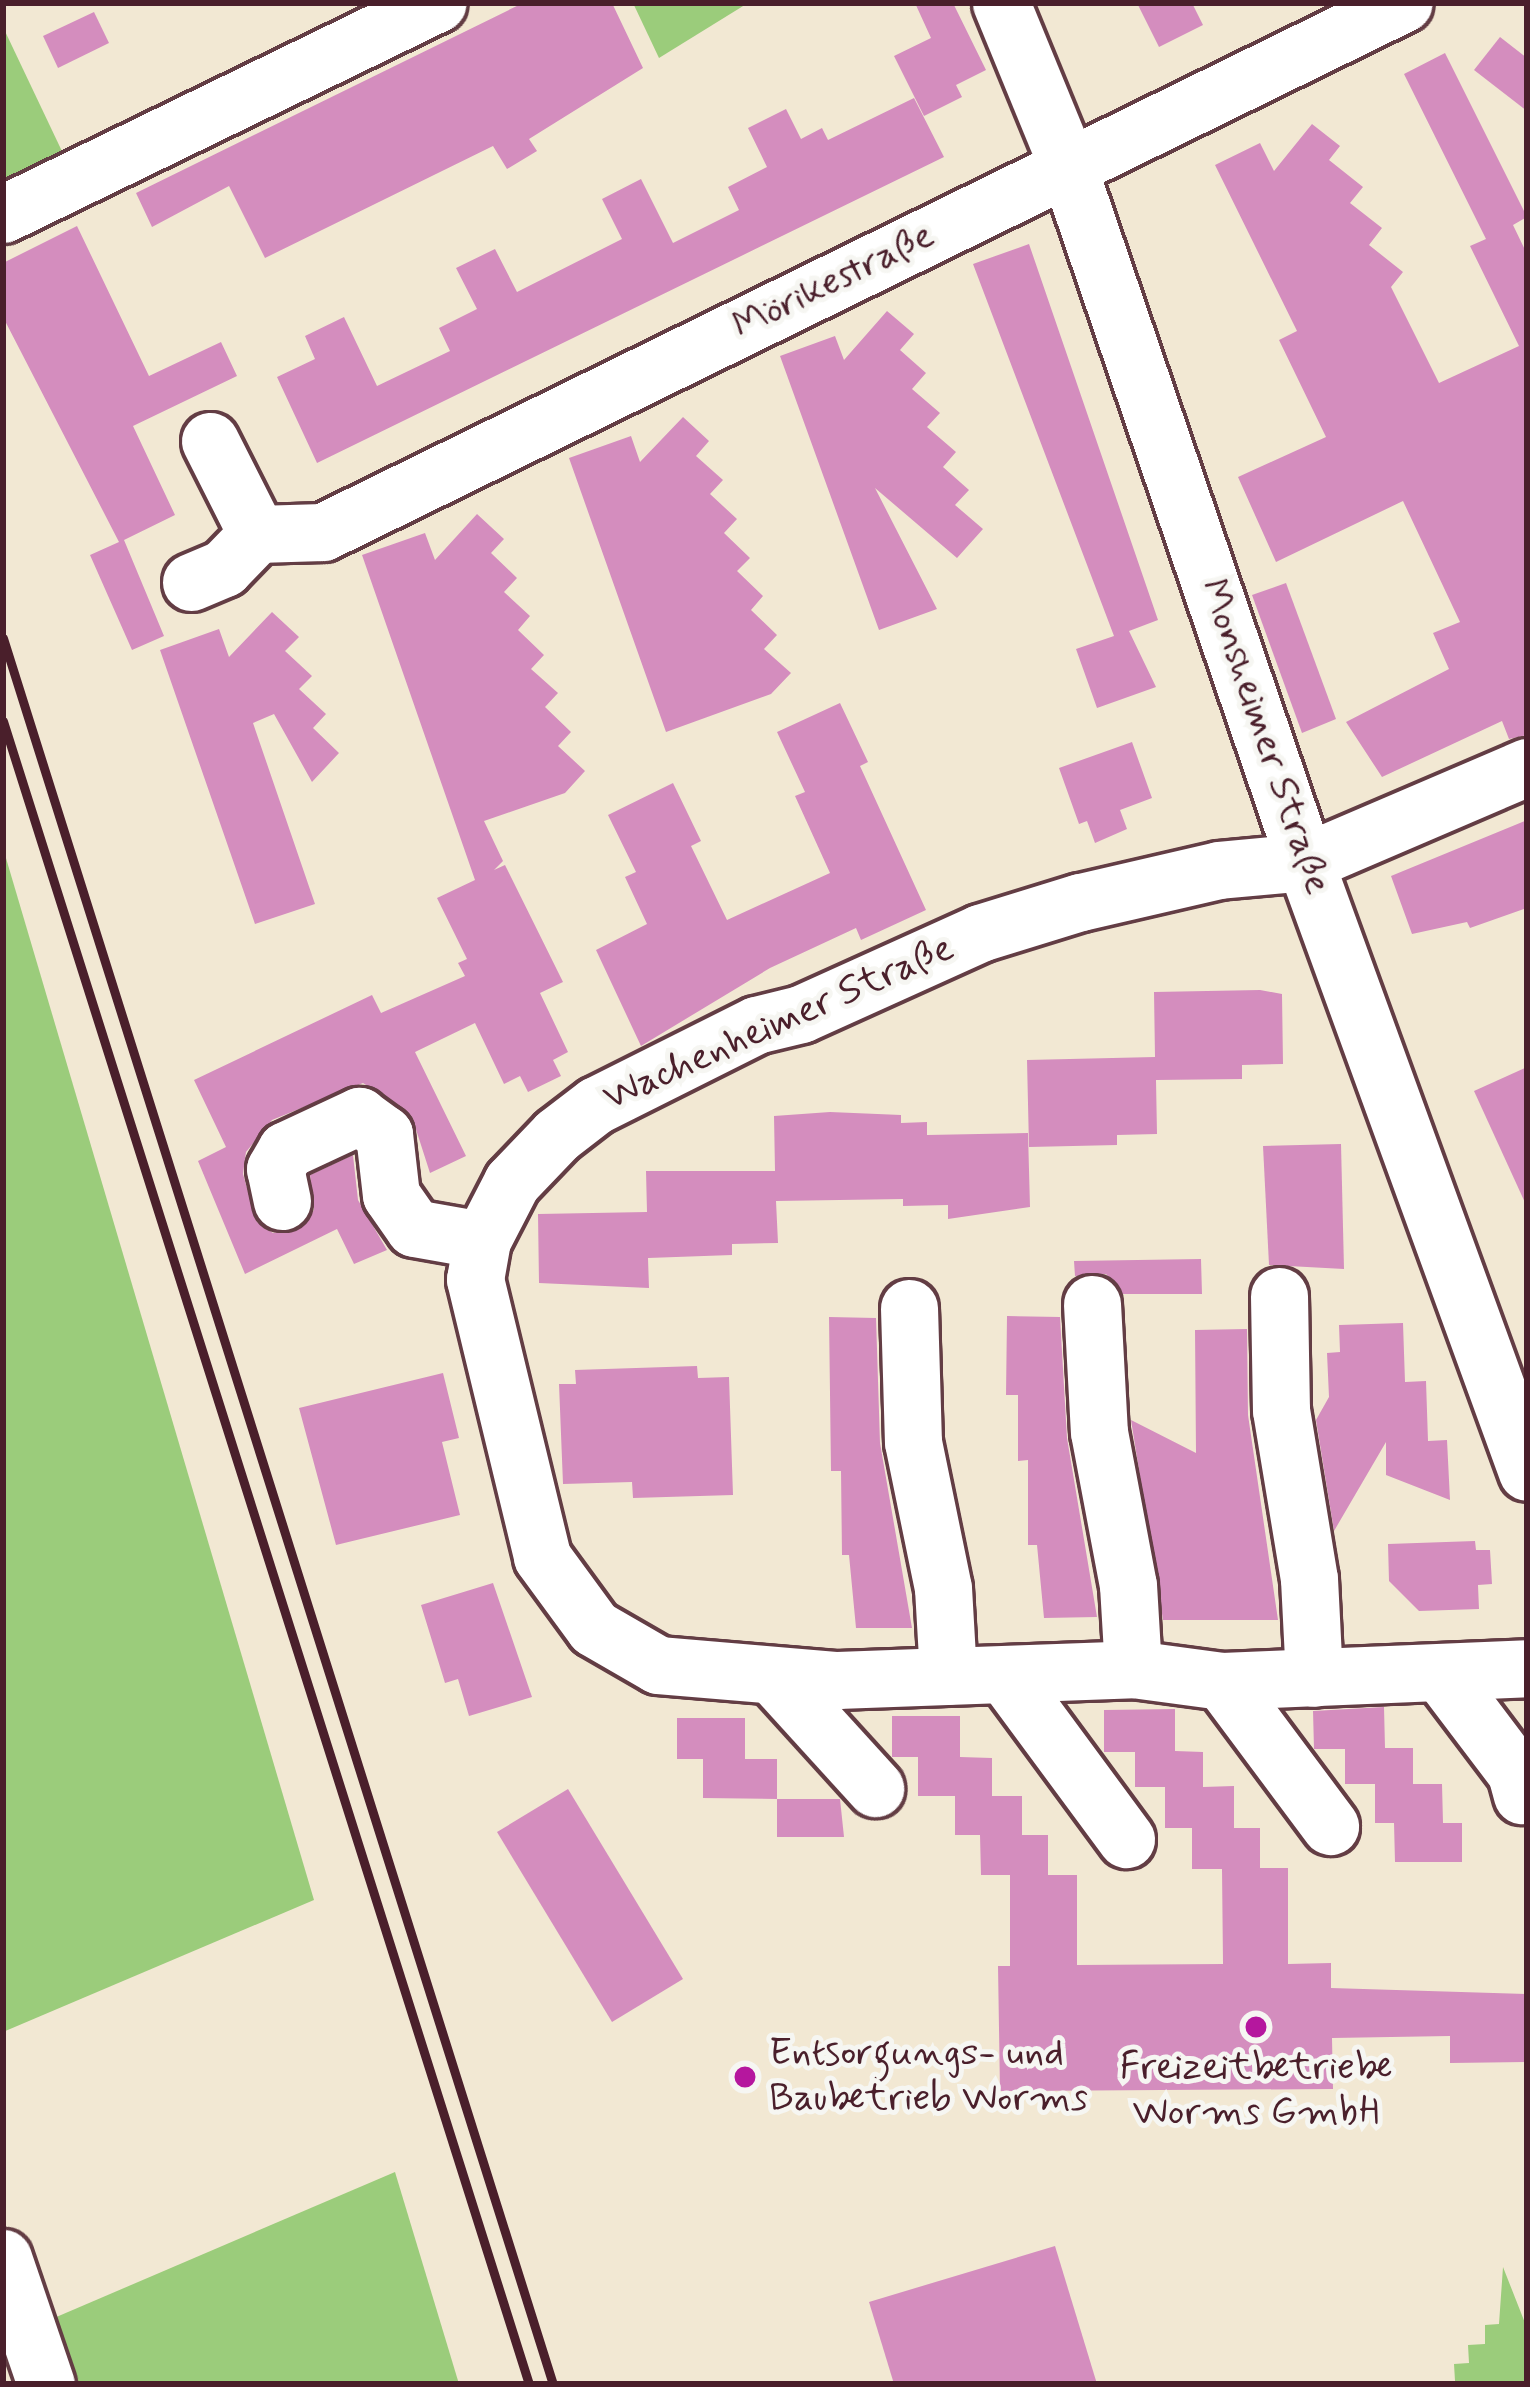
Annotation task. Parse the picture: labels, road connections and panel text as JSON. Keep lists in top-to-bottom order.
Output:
{
  "streets": {
    "street": ["Mörikestraße", "Monsheimer Straße", "Wachenheimer Straße"]
  },
  "crossings": [
    ["Mörikestraße", "Monsheimer Straße"],
    ["Monsheimer Straße", "Wachenheimer Straße"]
  ],
  "places": ["Freizeitbetriebe Worms GmbH", "Entsorgungs- und Baubetrieb Worms"]
}
